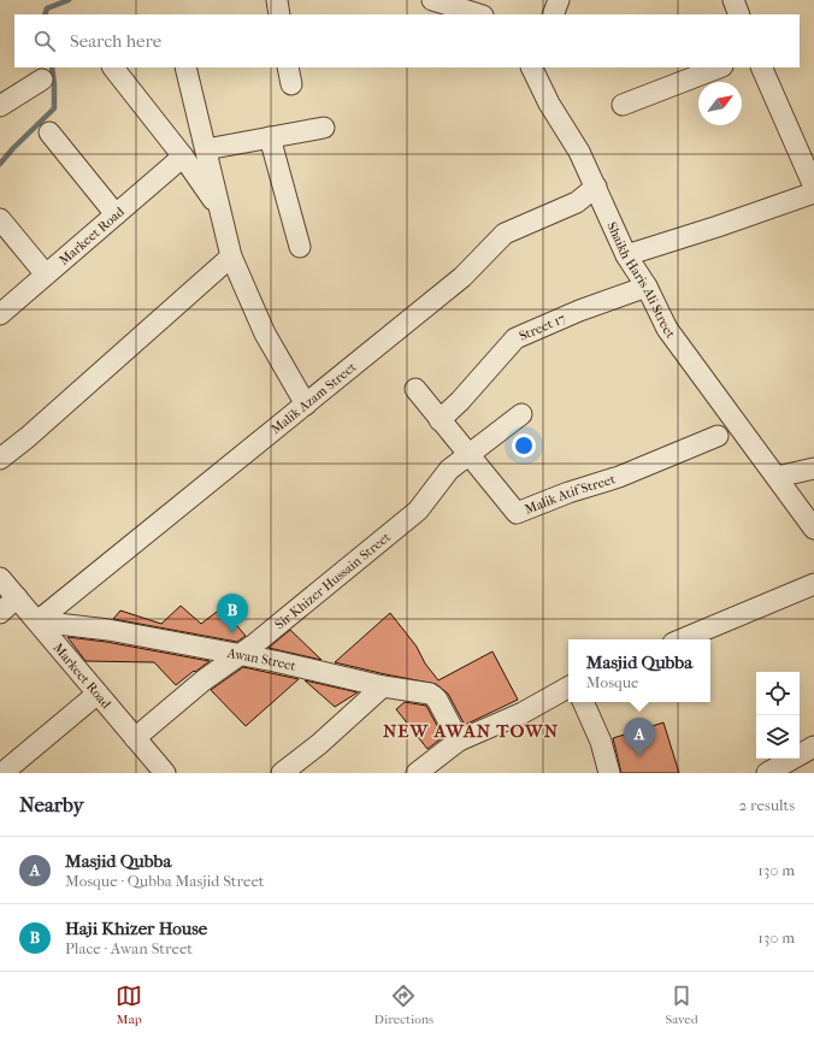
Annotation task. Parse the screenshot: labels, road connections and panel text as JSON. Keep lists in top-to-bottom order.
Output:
{
  "streets": {
    "street": [
      "Markeet Road",
      "Shaikh Haris Ali Street",
      "Street 17",
      "Malik Azam Street",
      "Malik Atif Street",
      "Sir Khizer Hussain Street",
      "Awan Street"
    ]
  },
  "crossings": [
    ["Markeet Road", "Malik Azam Street"],
    ["Markeet Road", "Sir Khizer Hussain Street"],
    ["Markeet Road", "Awan Street"],
    ["Shaikh Haris Ali Street", "Street 17"],
    ["Shaikh Haris Ali Street", "Malik Azam Street"],
    ["Street 17", "Malik Atif Street"],
    ["Malik Azam Street", "Awan Street"],
    ["Malik Atif Street", "Sir Khizer Hussain Street"],
    ["Sir Khizer Hussain Street", "Awan Street"]
  ],
  "districts": ["NEW AWAN TOWN"],
  "north": "top right",
  "page": {
    "search": "Search here",
    "pins": ["B", "A"],
    "popup": ["Masjid Qubba", "Mosque"],
    "heading": ["Nearby", "2 results"],
    "list": [
      {
        "mark": "A",
        "name": "Masjid Qubba",
        "note": "Mosque · Qubba Masjid Street",
        "value": "130 m"
      },
      {
        "mark": "B",
        "name": "Haji Khizer House",
        "note": "Place · Awan Street",
        "value": "130 m"
      }
    ],
    "nav": ["Map", "Directions", "Saved"]
  }
}
